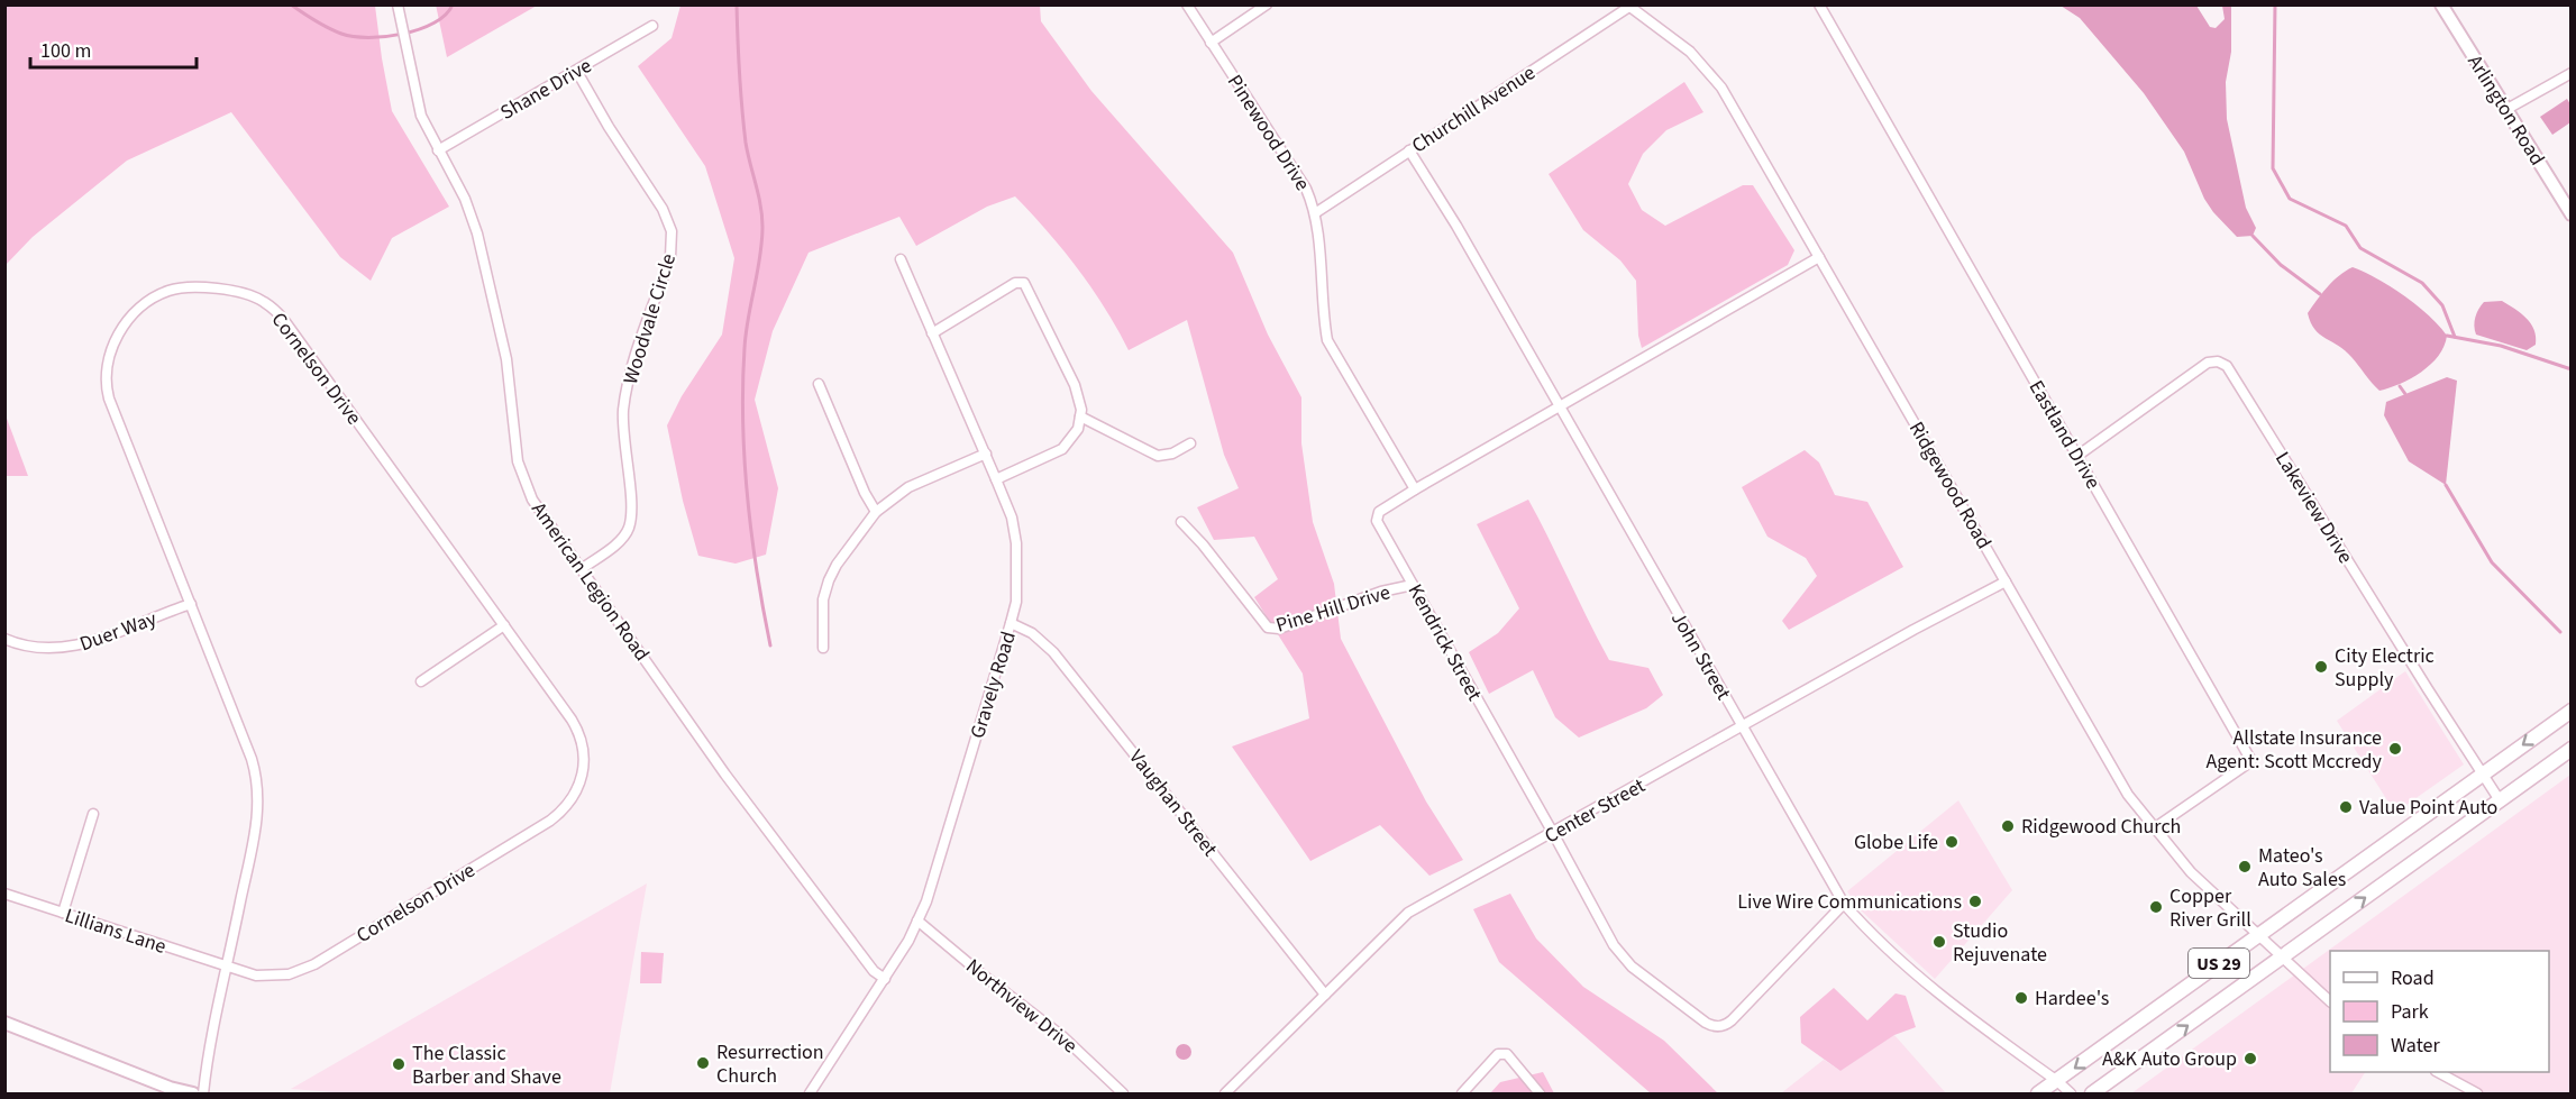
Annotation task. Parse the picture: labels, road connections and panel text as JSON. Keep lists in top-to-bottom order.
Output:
{
  "streets": {
    "main road": ["Arlington Road", "US 29"],
    "street": [
      "Shane Drive",
      "Churchill Avenue",
      "Pinewood Drive",
      "Woodvale Circle",
      "Cornelson Drive",
      "Eastland Drive",
      "Ridgewood Road",
      "Lakeview Drive",
      "American Legion Road",
      "Pine Hill Drive",
      "Duer Way",
      "Kendrick Street",
      "John Street",
      "Gravely Road",
      "Vaughan Street",
      "Center Street",
      "Lillians Lane",
      "Northview Drive"
    ]
  },
  "crossings": [
    ["Shane Drive", "Woodvale Circle"],
    ["Shane Drive", "American Legion Road"],
    ["Churchill Avenue", "Pinewood Drive"],
    ["Churchill Avenue", "Ridgewood Road"],
    ["Churchill Avenue", "John Street"],
    ["Pinewood Drive", "Kendrick Street"],
    ["Woodvale Circle", "American Legion Road"],
    ["Cornelson Drive", "Duer Way"],
    ["Cornelson Drive", "Lillians Lane"],
    ["Eastland Drive", "Ridgewood Road"],
    ["Eastland Drive", "Lakeview Drive"],
    ["Ridgewood Road", "Kendrick Street"],
    ["Ridgewood Road", "Center Street"],
    ["Ridgewood Road", "US 29"],
    ["Lakeview Drive", "US 29"],
    ["American Legion Road", "Gravely Road"],
    ["Pine Hill Drive", "Kendrick Street"],
    ["Kendrick Street", "John Street"],
    ["Kendrick Street", "Center Street"],
    ["John Street", "Center Street"],
    ["John Street", "US 29"],
    ["Gravely Road", "Vaughan Street"],
    ["Gravely Road", "Northview Drive"],
    ["Vaughan Street", "Center Street"]
  ],
  "places": [
    "City Electric Supply",
    "Allstate Insurance Agent: Scott Mccredy",
    "Value Point Auto",
    "Ridgewood Church",
    "Globe Life",
    "Mateo's Auto Sales",
    "Live Wire Communications",
    "Copper River Grill",
    "Studio Rejuvenate",
    "Hardee's",
    "A&K Auto Group",
    "Resurrection Church",
    "The Classic Barber and Shave"
  ],
  "legend": ["Road", "Park", "Water"],
  "scale_bar": "100 m"
}
